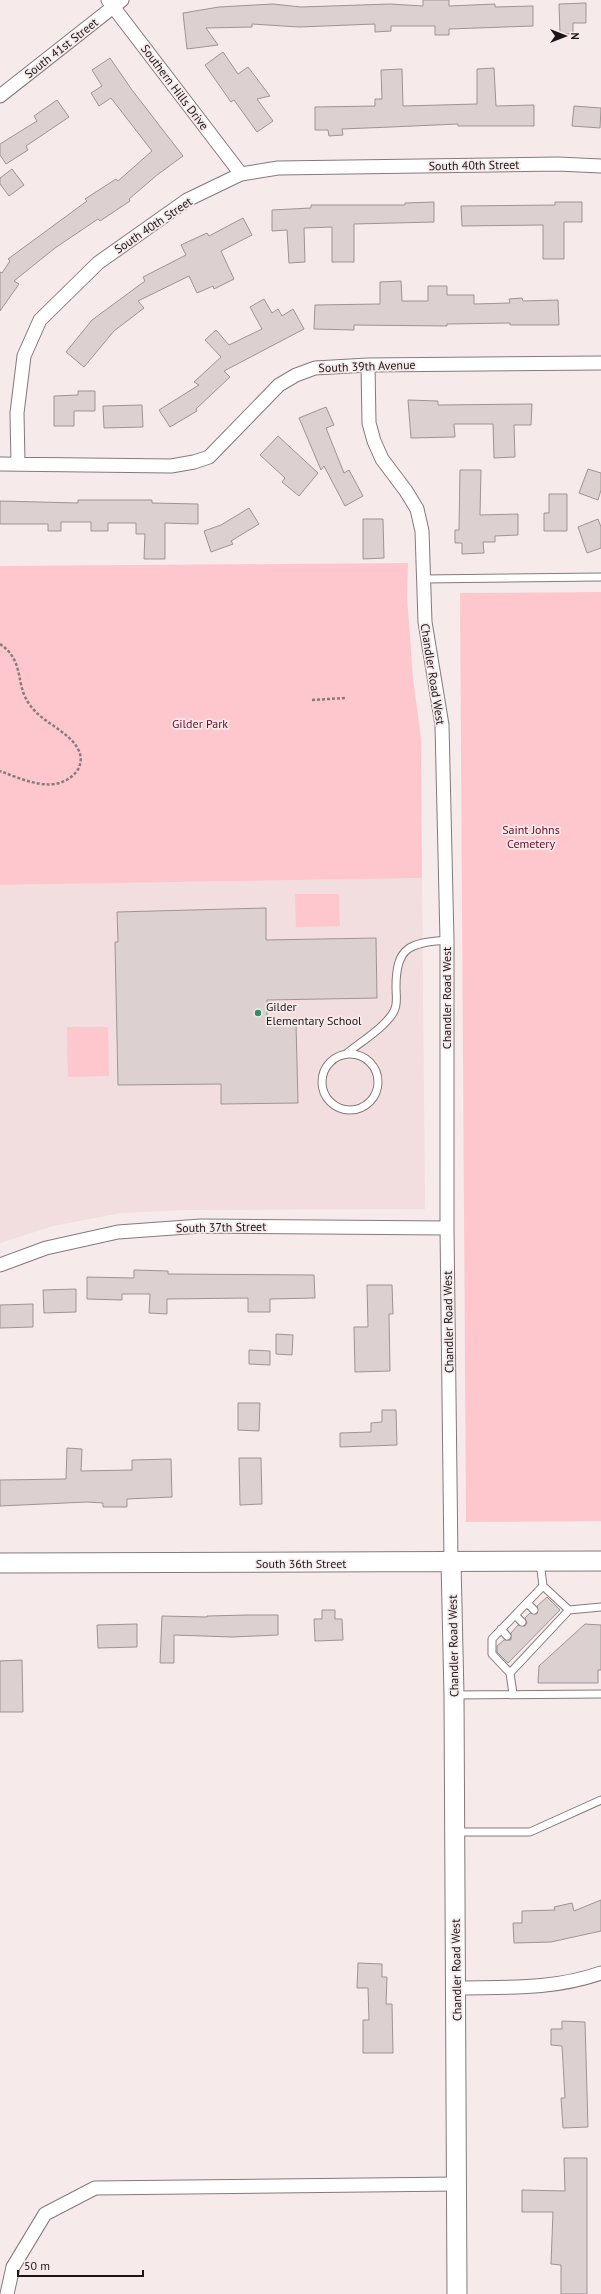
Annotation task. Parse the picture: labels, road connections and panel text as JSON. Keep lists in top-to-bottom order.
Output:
{
  "streets": {
    "main road": ["Chandler Road West", "South 36th Street"],
    "street": [
      "South 41st Street",
      "Southern Hills Drive",
      "South 40th Street",
      "South 39th Avenue",
      "South 37th Street"
    ]
  },
  "crossings": [
    ["South 41st Street", "Southern Hills Drive"],
    ["Southern Hills Drive", "South 40th Street"],
    ["South 40th Street", "South 39th Avenue"],
    ["South 39th Avenue", "Chandler Road West"],
    ["Chandler Road West", "South 37th Street"],
    ["Chandler Road West", "South 36th Street"]
  ],
  "parks": ["Gilder Park", "Saint Johns Cemetery"],
  "places": ["Gilder Elementary School"],
  "scale_bar": "50 m",
  "north": "right"
}
